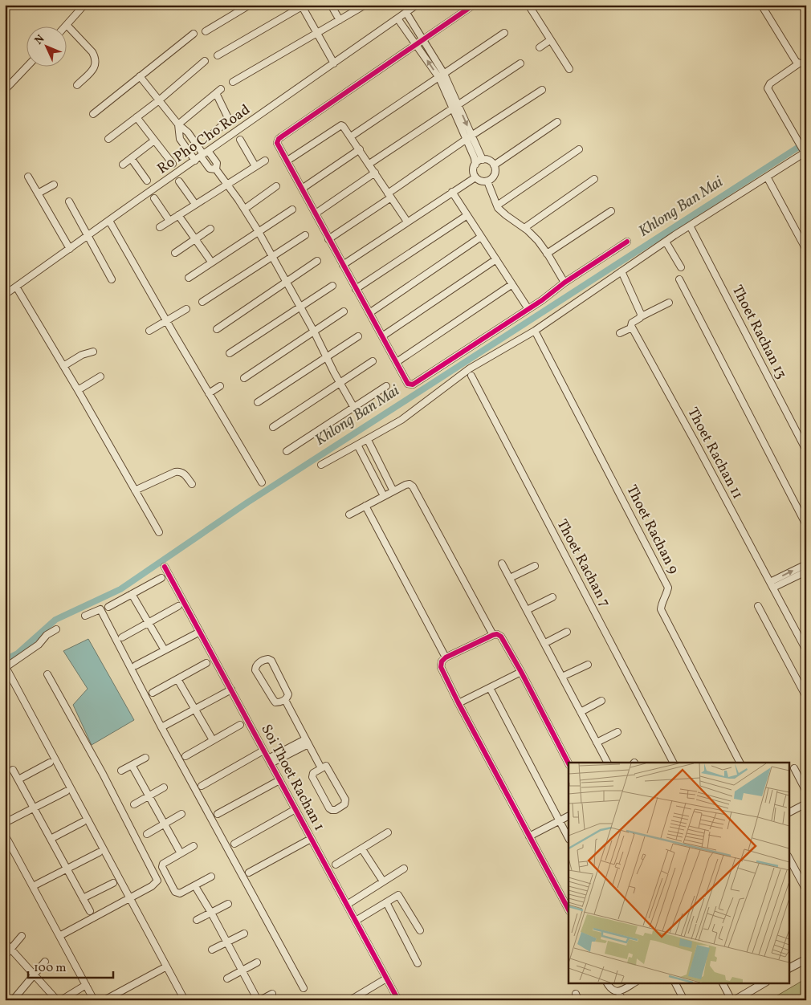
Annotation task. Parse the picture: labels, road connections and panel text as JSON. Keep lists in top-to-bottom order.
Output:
{
  "streets": {
    "street": [
      "Ro Pho Cho Road",
      "Thoet Rachan 13",
      "Thoet Rachan 11",
      "Thoet Rachan 9",
      "Thoet Rachan 7",
      "Soi Thoet Rachan 1"
    ]
  },
  "water": ["Khlong Ban Mai"],
  "scale_bar": "100 m",
  "north": "top left"
}
